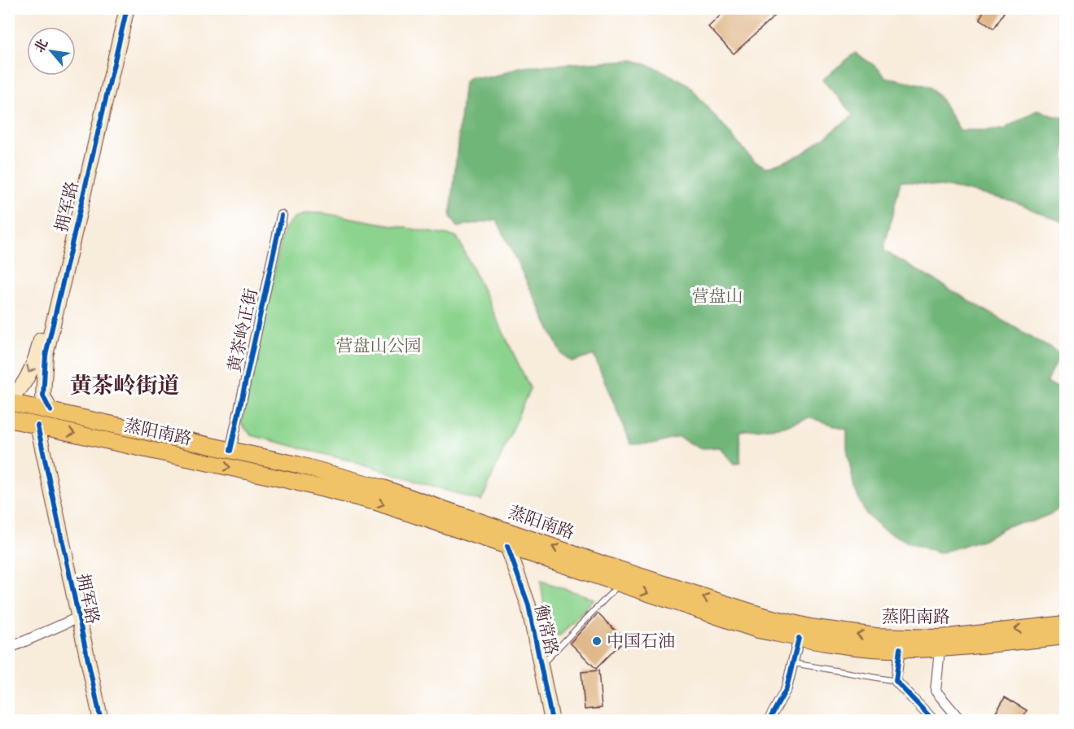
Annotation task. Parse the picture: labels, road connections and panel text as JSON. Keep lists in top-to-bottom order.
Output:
{
  "streets": {
    "main road": ["蒸阳南路"],
    "street": ["拥军路", "黄茶岭正街", "衡常路"]
  },
  "crossings": [
    ["拥军路", "蒸阳南路"],
    ["黄茶岭正街", "蒸阳南路"],
    ["蒸阳南路", "衡常路"]
  ],
  "districts": ["黄茶岭街道"],
  "parks": ["营盘山", "营盘山公园"],
  "places": ["中国石油"],
  "north": "top left"
}
